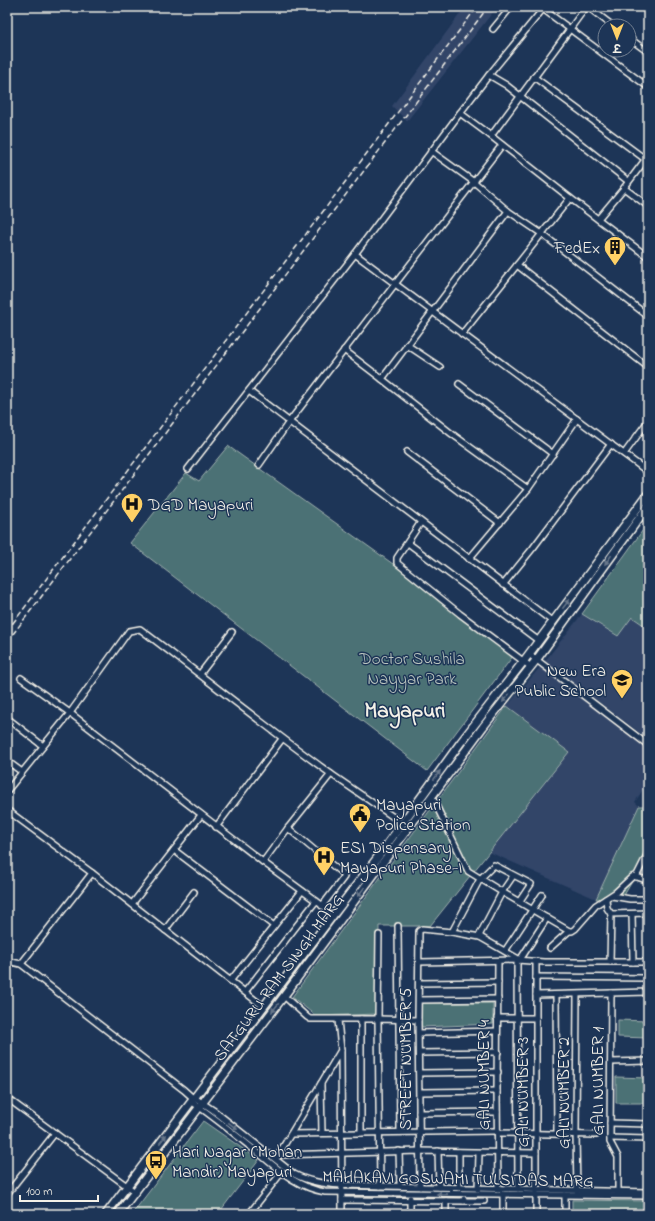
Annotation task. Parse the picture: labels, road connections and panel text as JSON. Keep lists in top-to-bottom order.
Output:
{
  "streets": {
    "main road": ["SATGURU RAM SINGH MARG"],
    "street": [
      "STREET NUMBER 5",
      "GALI NUMBER 4",
      "GALI NUMBER 1",
      "GALI NUMBER 3",
      "GALI NUMBER 2",
      "MAHAKAVI GOSWAMI TULSIDAS MARG"
    ]
  },
  "crossings": [
    ["SATGURU RAM SINGH MARG", "MAHAKAVI GOSWAMI TULSIDAS MARG"],
    ["STREET NUMBER 5", "MAHAKAVI GOSWAMI TULSIDAS MARG"],
    ["GALI NUMBER 4", "MAHAKAVI GOSWAMI TULSIDAS MARG"],
    ["GALI NUMBER 1", "MAHAKAVI GOSWAMI TULSIDAS MARG"],
    ["GALI NUMBER 3", "MAHAKAVI GOSWAMI TULSIDAS MARG"],
    ["GALI NUMBER 2", "MAHAKAVI GOSWAMI TULSIDAS MARG"]
  ],
  "districts": ["Mayapuri"],
  "parks": ["Doctor Sushila Nayyar Park"],
  "places": {
    "building": ["FedEx"],
    "hospital": ["DGD Mayapuri", "ESI Dispensary Mayapuri Phase-I"],
    "school or university": ["New Era Public School"],
    "public building": ["Mayapuri Police Station"],
    "bus stop": ["Hari Nagar (Mohan Mandir) Mayapuri"]
  },
  "scale_bar": "100 m",
  "north": "bottom"
}
